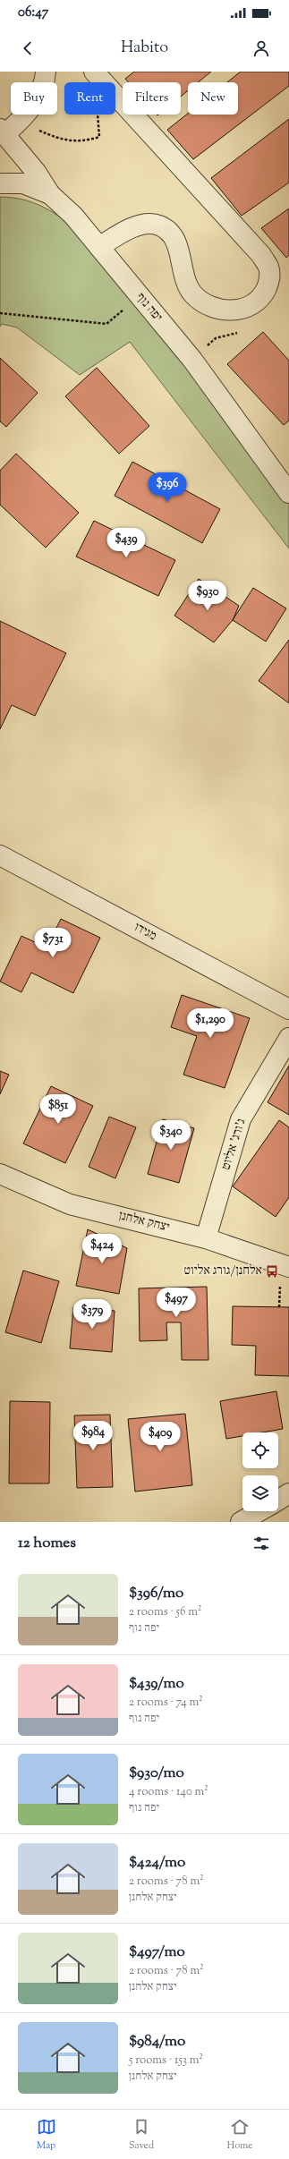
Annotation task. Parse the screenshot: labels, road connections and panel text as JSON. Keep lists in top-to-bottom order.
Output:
{
  "streets": {
    "street": [
      "יפה נוף",
      "מגידו",
      "ג'ורג' אליוט",
      "יצחק אלחנן"
    ]
  },
  "crossings": [
    ["ג'ורג' אליוט", "יצחק אלחנן"]
  ],
  "places": {
    "bus stop": ["אלחנן/גורג אליוט"]
  },
  "page": {
    "status": "06:47",
    "header": "Habito",
    "chip": [
      "Buy",
      "Rent",
      "Filters",
      "New"
    ],
    "price": [
      "$396",
      "$439",
      "$930",
      "$731",
      "$1,290",
      "$851",
      "$340",
      "$424",
      "$497",
      "$379",
      "$984",
      "$409"
    ],
    "heading": "12 homes",
    "list": [
      {
        "name": "$396/mo",
        "note": "2 rooms · 56 m² · יפה נוף"
      },
      {
        "name": "$439/mo",
        "note": "2 rooms · 74 m² · יפה נוף"
      },
      {
        "name": "$930/mo",
        "note": "4 rooms · 140 m² · יפה נוף"
      },
      {
        "name": "$424/mo",
        "note": "2 rooms · 78 m² · יצחק אלחנן"
      },
      {
        "name": "$497/mo",
        "note": "2 rooms · 78 m² · יצחק אלחנן"
      },
      {
        "name": "$984/mo",
        "note": "5 rooms · 153 m² · יצחק אלחנן"
      }
    ],
    "tabs": ["Map", "Saved", "Home"]
  }
}
